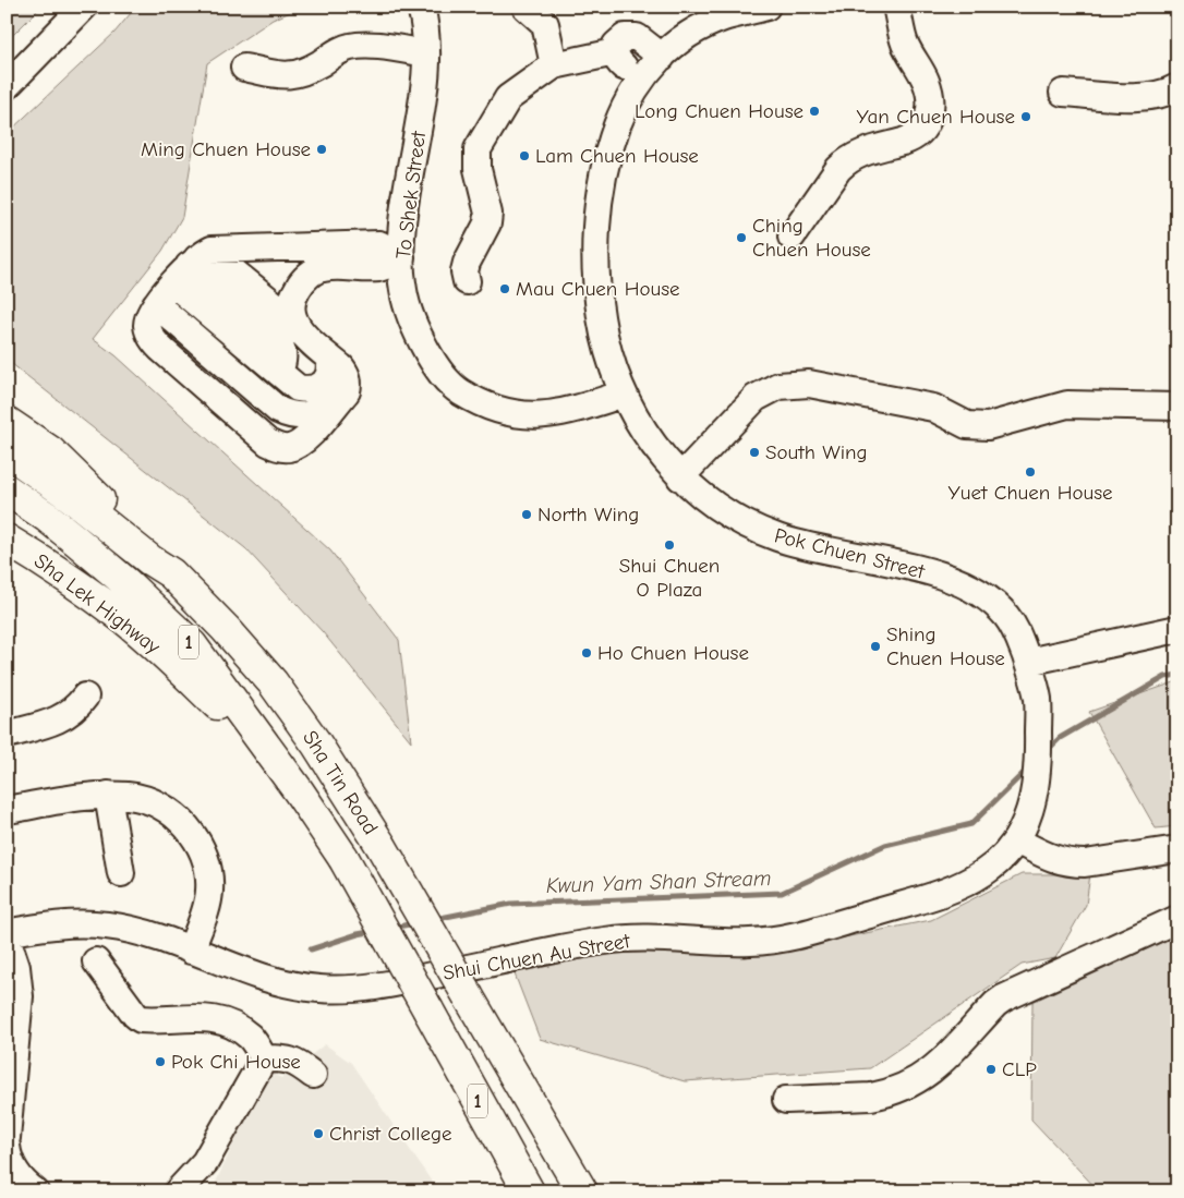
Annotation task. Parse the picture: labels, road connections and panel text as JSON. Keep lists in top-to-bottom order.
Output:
{
  "streets": {
    "highway": ["Sha Lek Highway", "1", "Sha Tin Road"],
    "street": ["To Shek Street", "Pok Chuen Street", "Shui Chuen Au Street"]
  },
  "crossings": [
    ["To Shek Street", "Pok Chuen Street"],
    ["Pok Chuen Street", "Shui Chuen Au Street"],
    ["Sha Lek Highway", "Sha Tin Road"]
  ],
  "water": ["Kwun Yam Shan Stream"],
  "places": [
    "Long Chuen House",
    "Yan Chuen House",
    "Ming Chuen House",
    "Lam Chuen House",
    "Ching Chuen House",
    "Mau Chuen House",
    "South Wing",
    "Yuet Chuen House",
    "North Wing",
    "Shui Chuen O Plaza",
    "Shing Chuen House",
    "Ho Chuen House",
    "Pok Chi House",
    "CLP",
    "Christ College"
  ]
}
